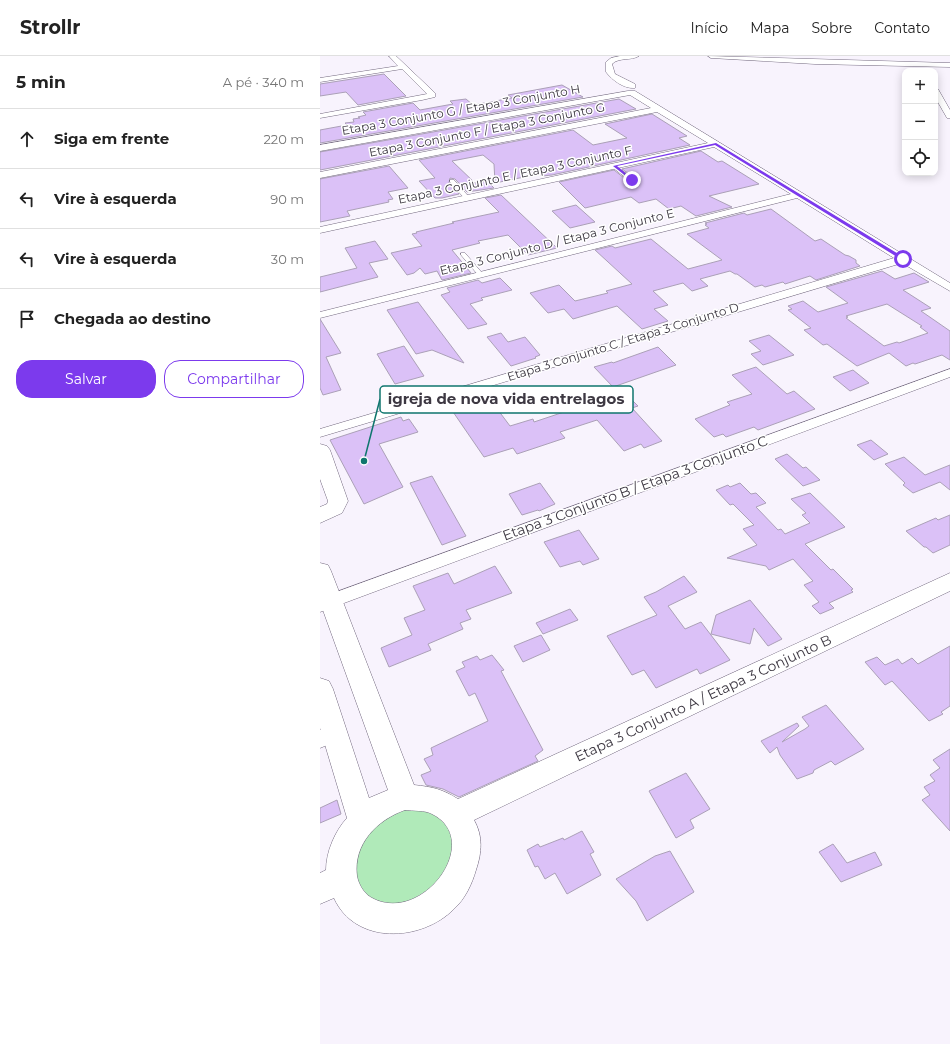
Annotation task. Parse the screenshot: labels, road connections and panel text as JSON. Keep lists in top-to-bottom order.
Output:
{
  "streets": {
    "street": [
      "Etapa 3 Conjunto G / Etapa 3 Conjunto H",
      "Etapa 3 Conjunto F / Etapa 3 Conjunto G",
      "Etapa 3 Conjunto E / Etapa 3 Conjunto F",
      "Etapa 3 Conjunto D / Etapa 3 Conjunto E",
      "Etapa 3 Conjunto C / Etapa 3 Conjunto D",
      "Etapa 3 Conjunto B / Etapa 3 Conjunto C",
      "Etapa 3 Conjunto A / Etapa 3 Conjunto B"
    ]
  },
  "places": ["igreja de nova vida entrelagos"],
  "page": {
    "header": "Strollr",
    "nav": [
      "Início",
      "Mapa",
      "Sobre",
      "Contato"
    ],
    "heading": ["5 min", "A pé · 340 m"],
    "map_buttons": ["+", "−"],
    "list": [
      ["Siga em frente", "220 m"],
      ["Vire à esquerda", "90 m"],
      ["Vire à esquerda", "30 m"],
      "Chegada ao destino"
    ],
    "buttons": ["Salvar", "Compartilhar"]
  }
}
